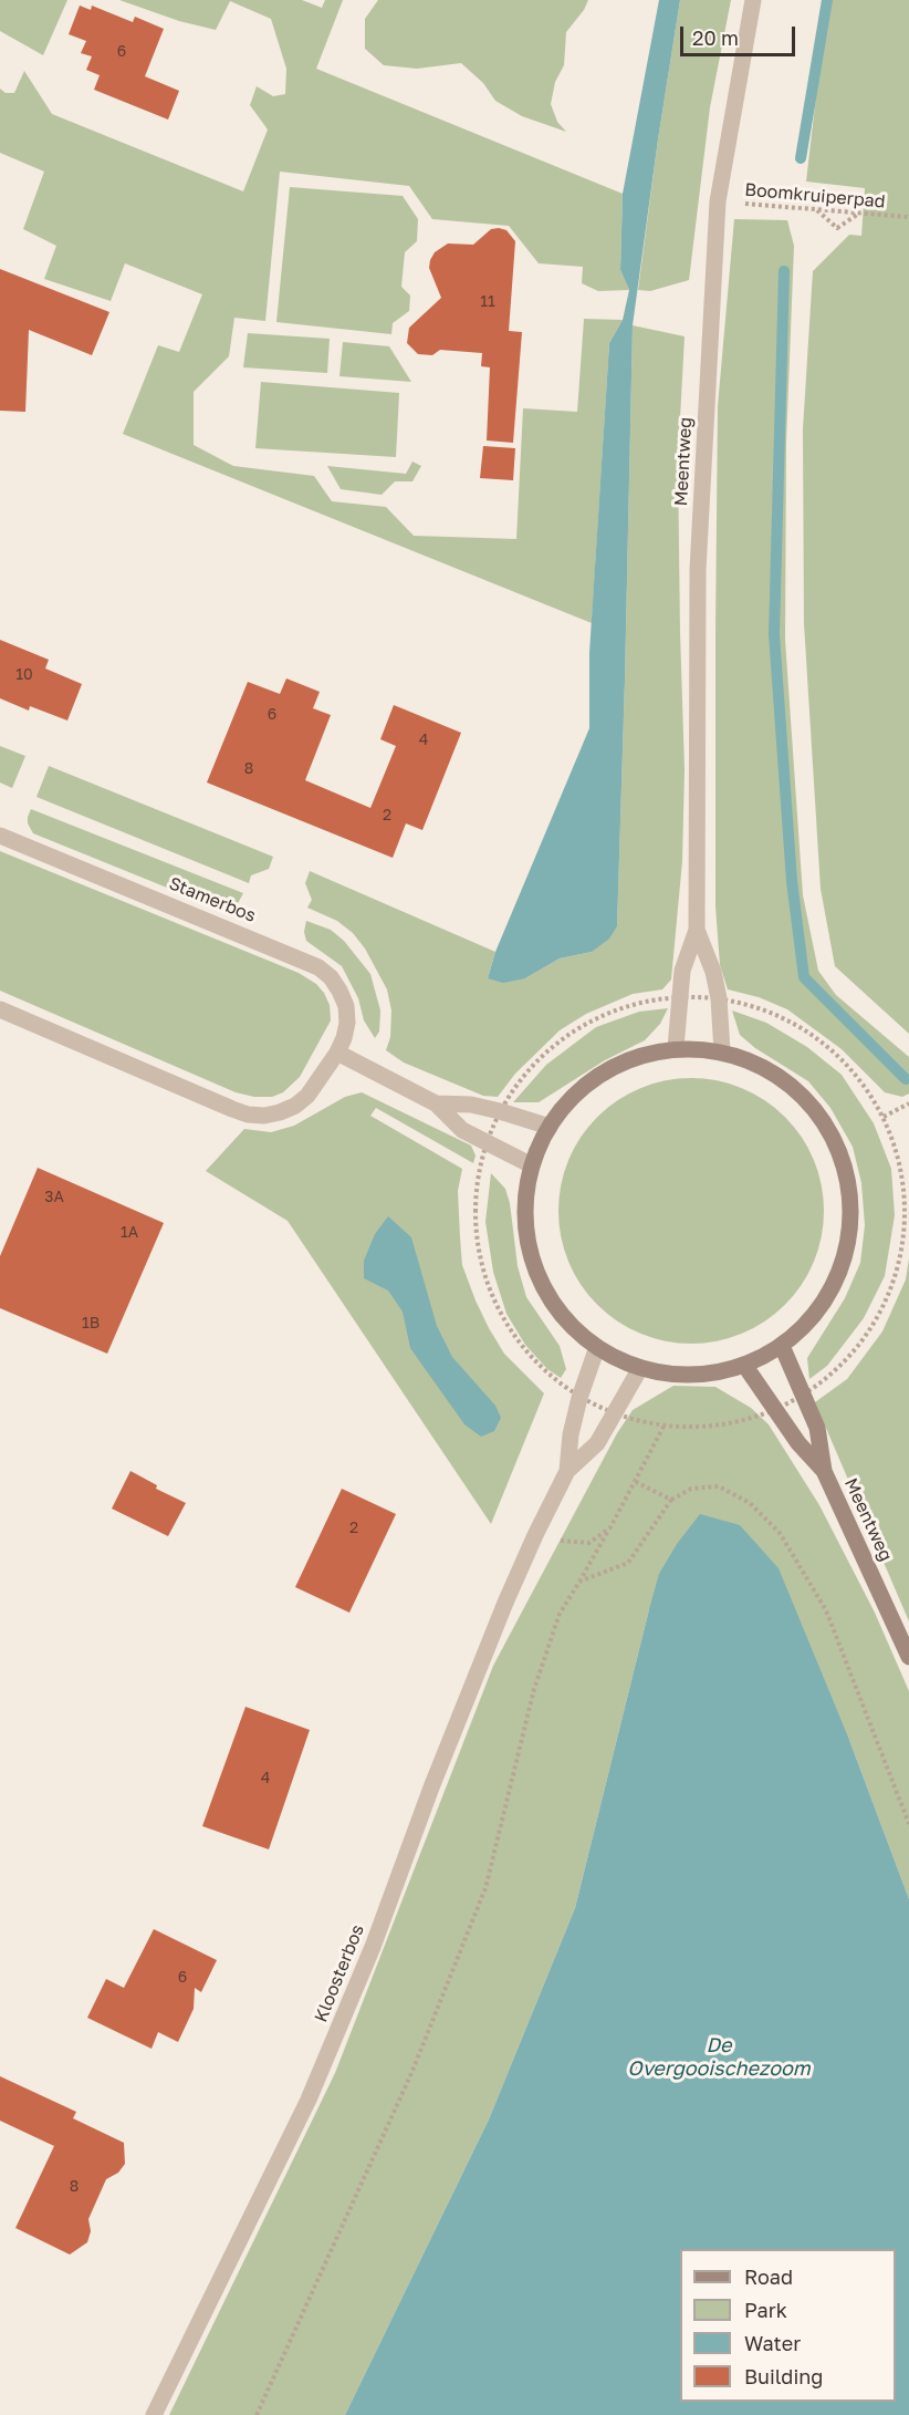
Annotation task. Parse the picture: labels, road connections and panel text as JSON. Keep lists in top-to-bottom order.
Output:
{
  "streets": {
    "street": ["Meentweg", "Stamerbos", "Kloosterbos"],
    "path": ["Boomkruiperpad"]
  },
  "crossings": [
    ["Boomkruiperpad", "Meentweg"]
  ],
  "water": ["De Overgooischezoom"],
  "house_numbers": [
    "6",
    "11",
    "10",
    "6",
    "4",
    "8",
    "2",
    "3A",
    "1A",
    "1B",
    "2",
    "4",
    "6",
    "8"
  ],
  "legend": [
    "Road",
    "Park",
    "Water",
    "Building"
  ],
  "scale_bar": "20 m"
}
